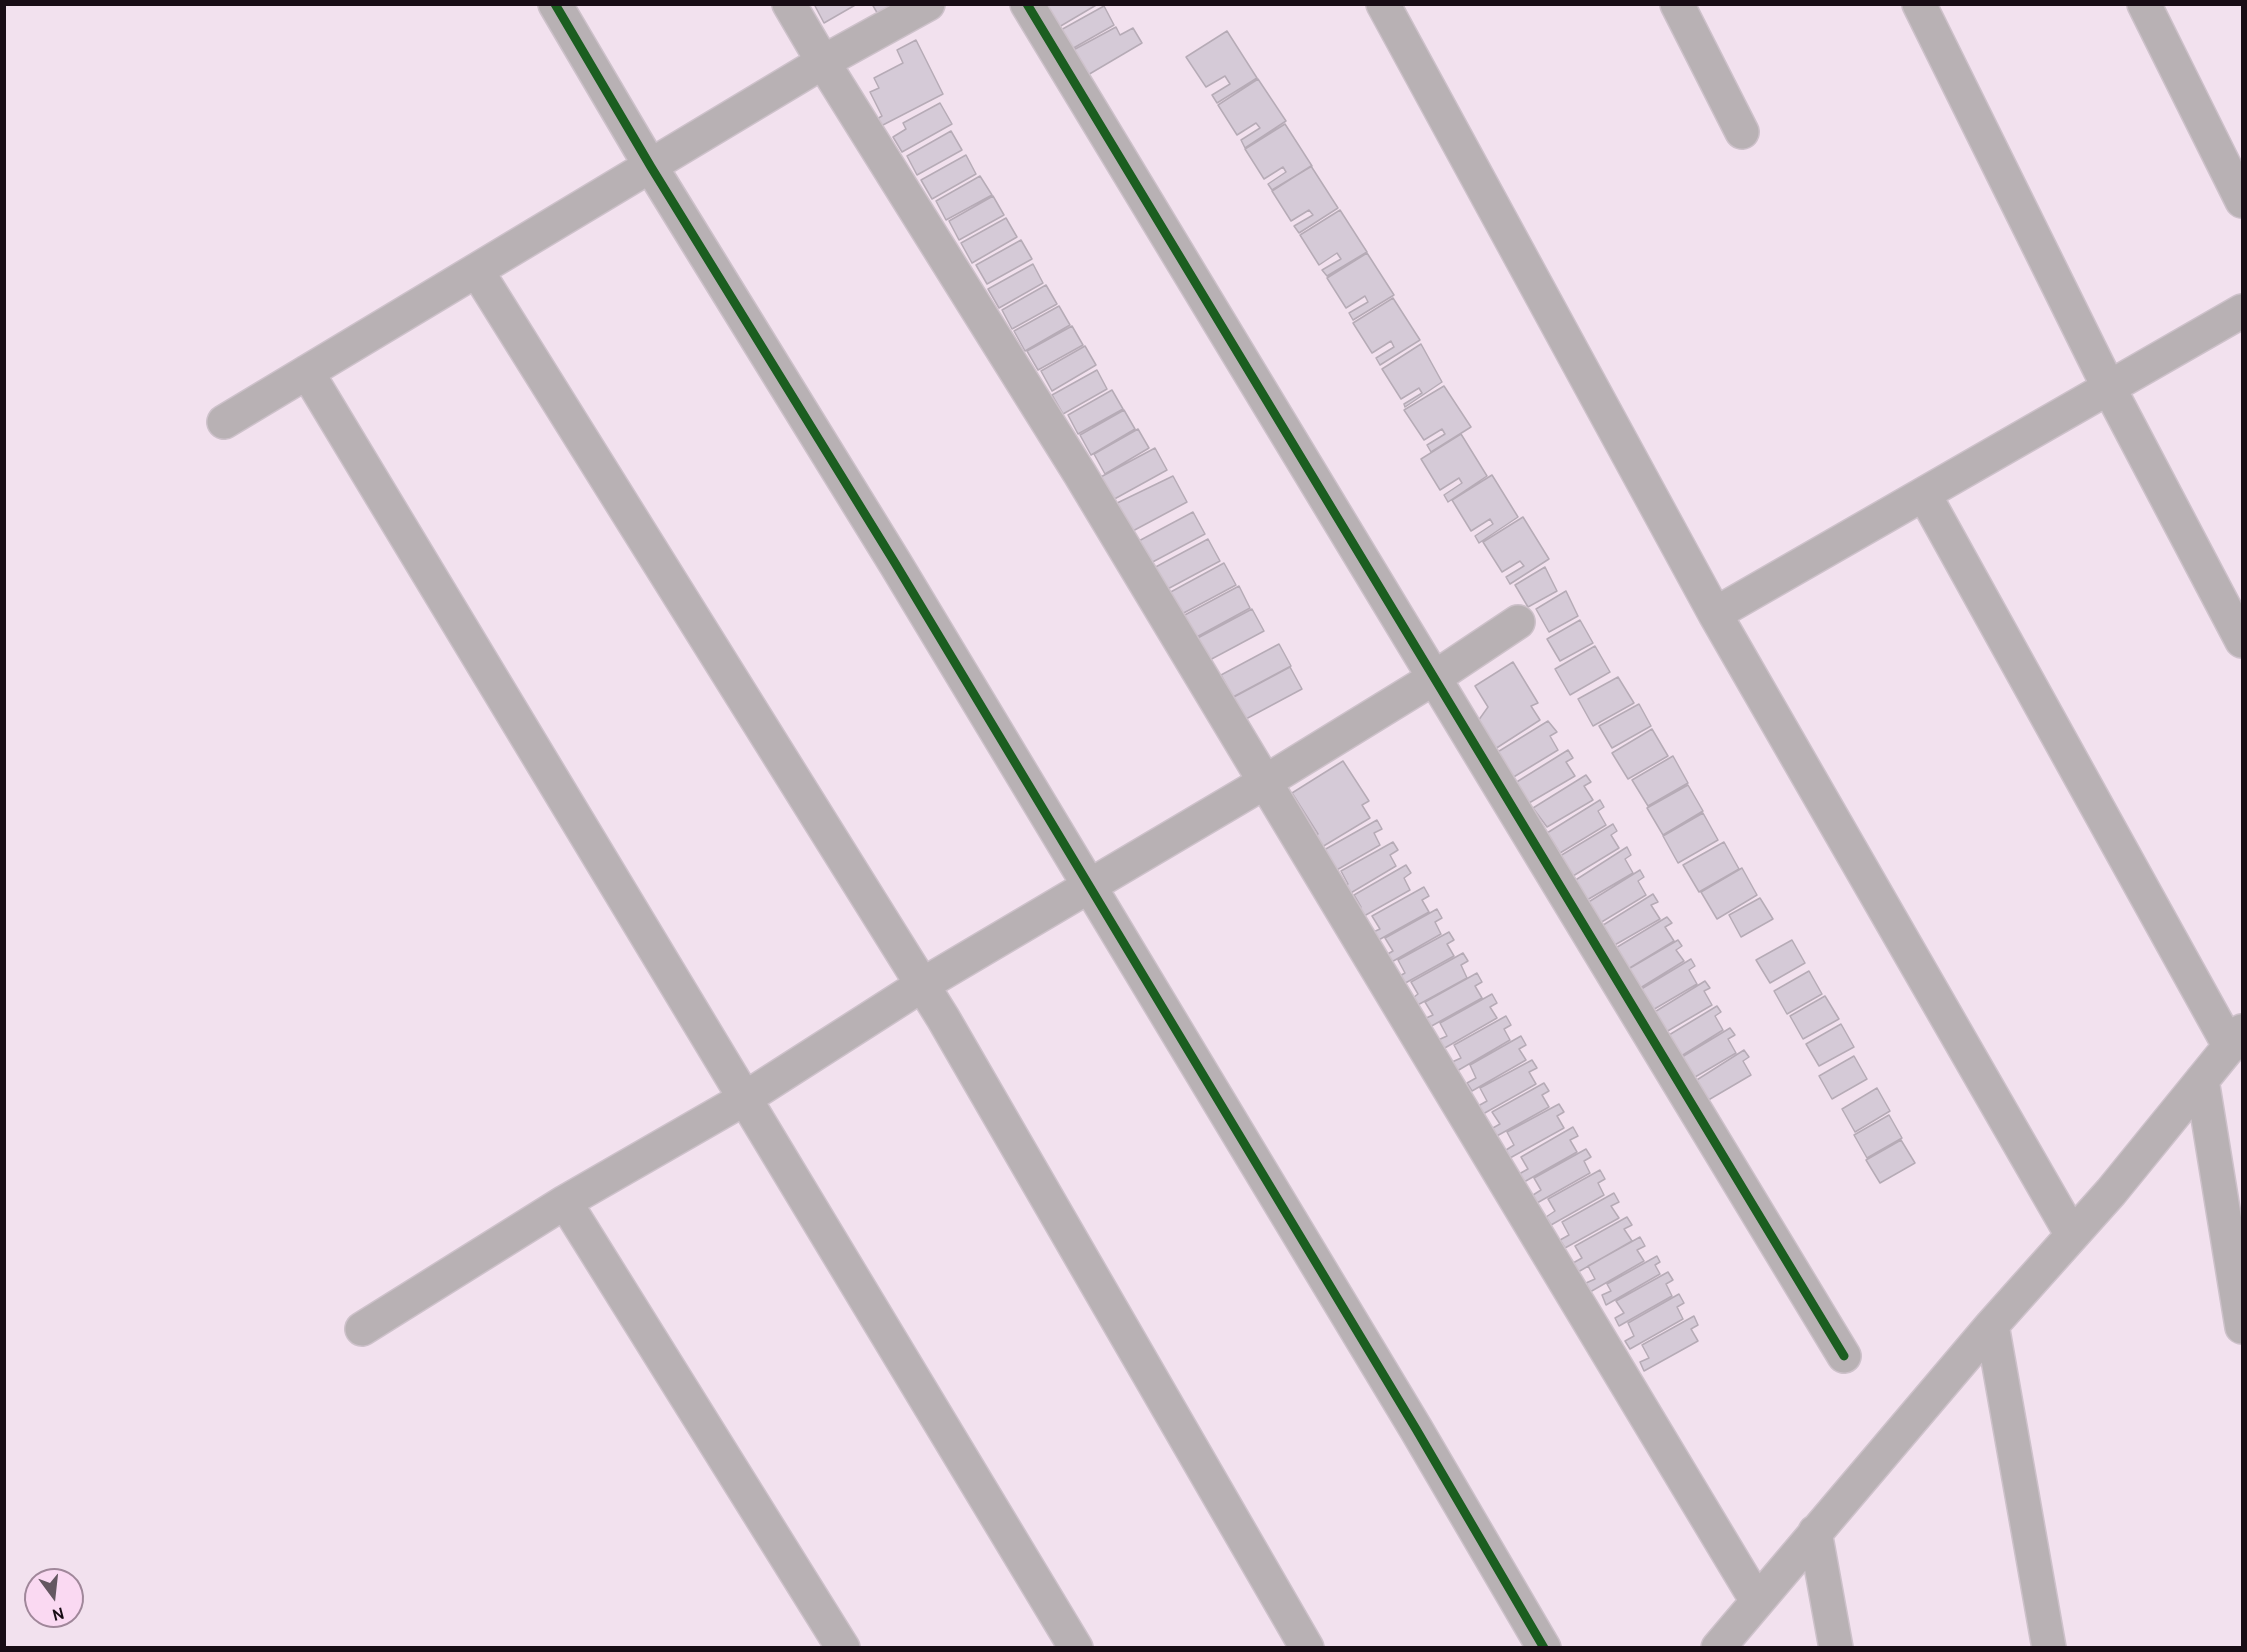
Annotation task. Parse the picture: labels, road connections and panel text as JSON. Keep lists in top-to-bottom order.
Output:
{
  "north": "bottom"
}
